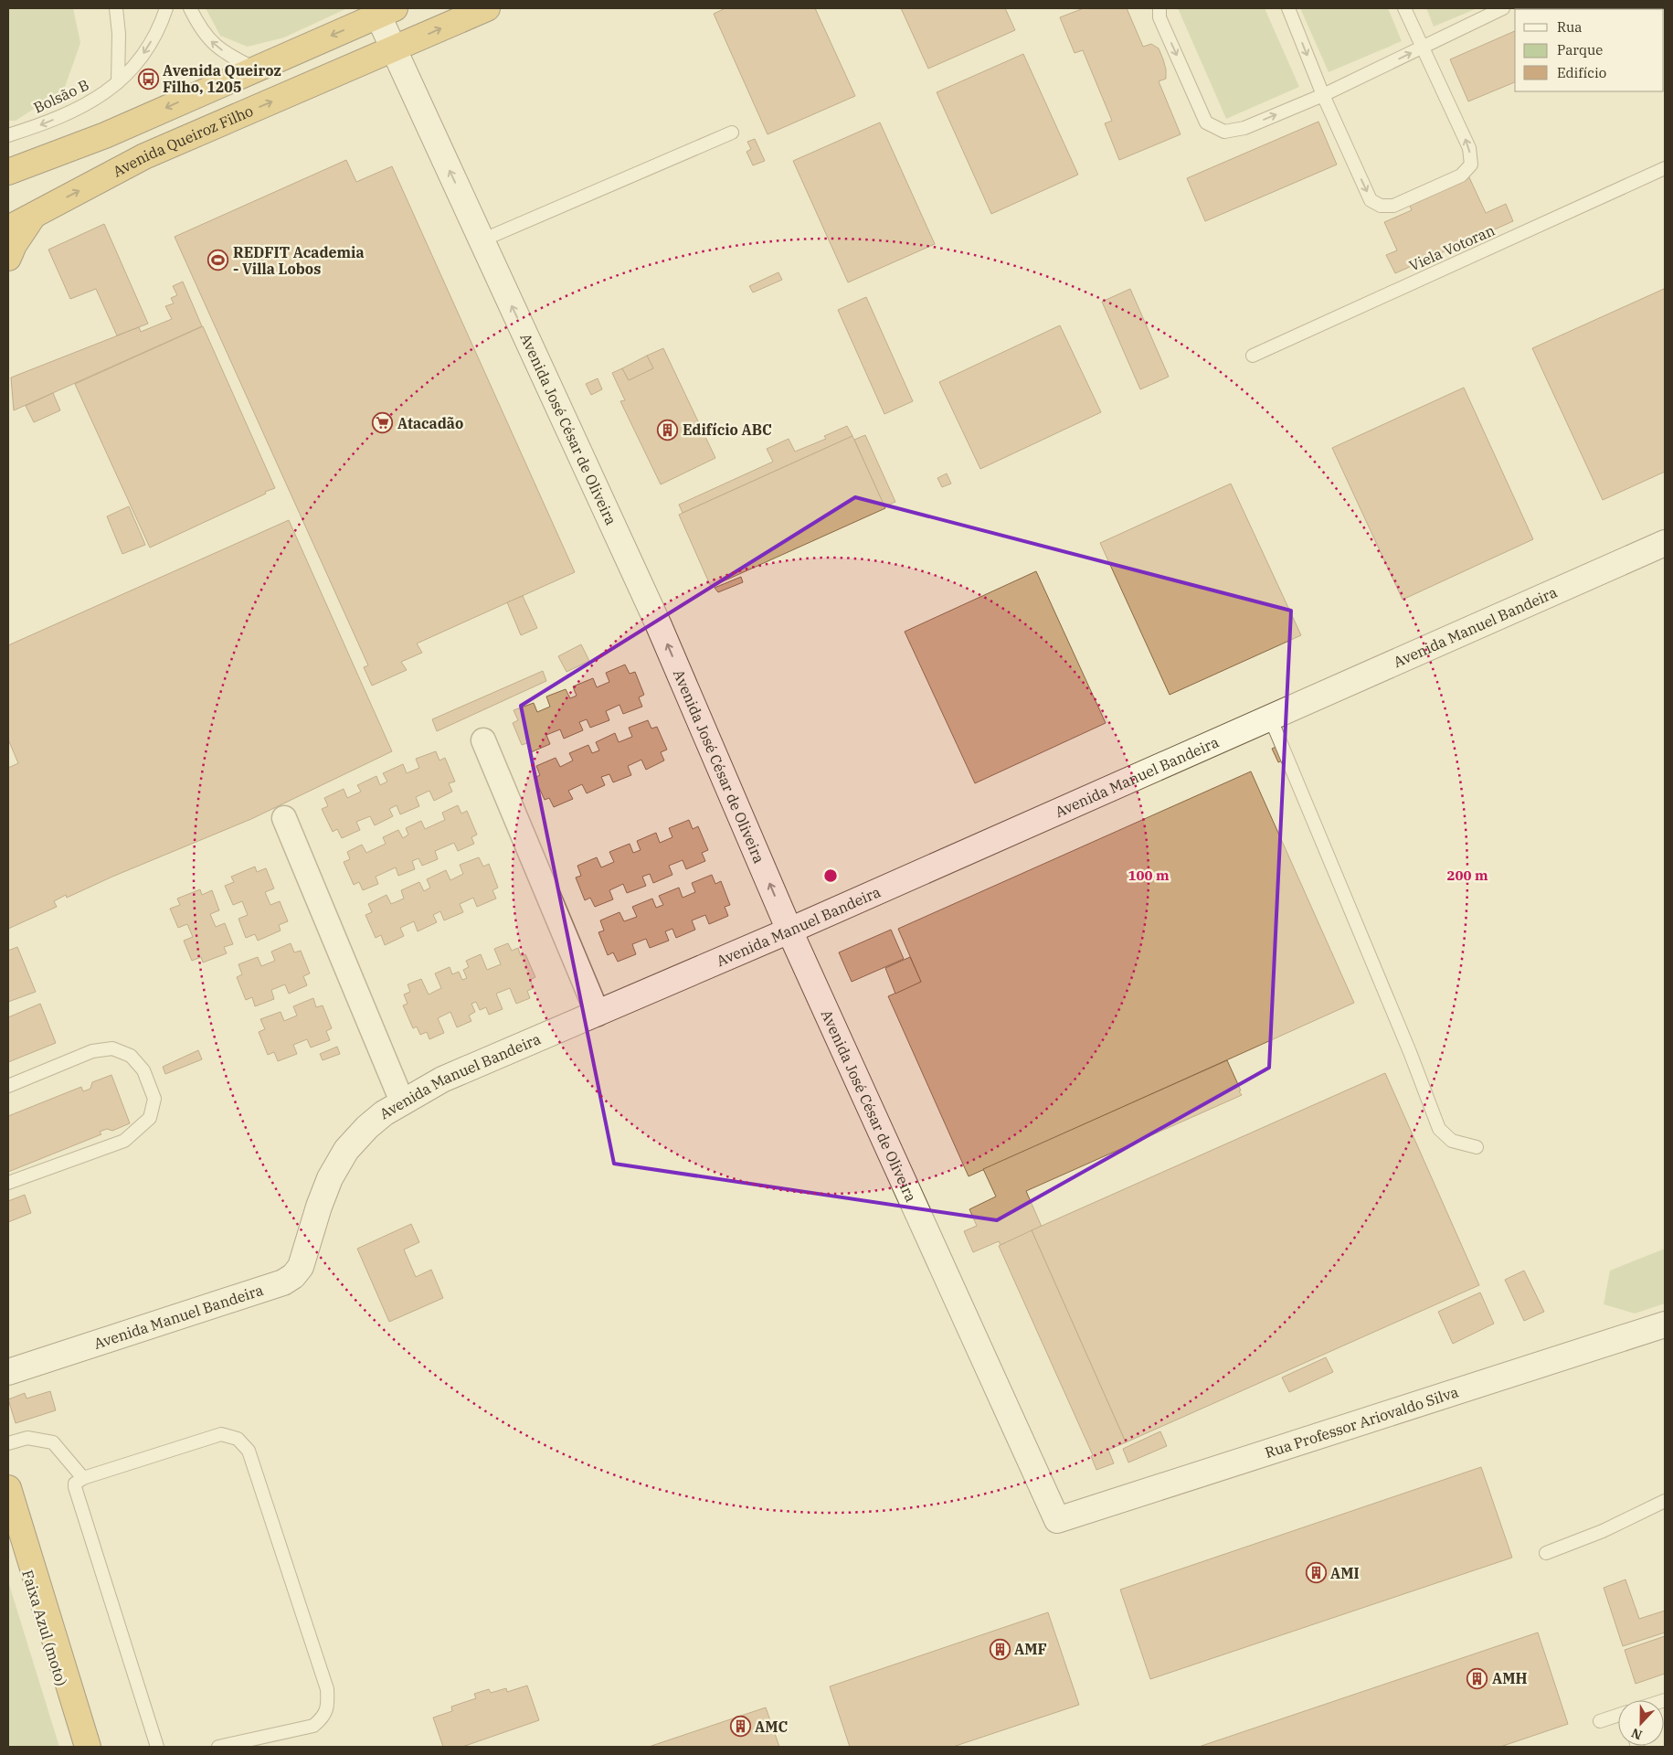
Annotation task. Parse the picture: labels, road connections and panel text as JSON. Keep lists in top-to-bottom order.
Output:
{
  "streets": {
    "highway": ["Avenida Queiroz Filho"],
    "street": [
      "Avenida José César de Oliveira",
      "Avenida Manuel Bandeira",
      "Rua Professor Ariovaldo Silva",
      "Faixa Azul (moto)"
    ],
    "lane": ["Bolsão B", "Viela Votoran"]
  },
  "crossings": [
    ["Avenida Queiroz Filho", "Avenida José César de Oliveira"],
    ["Avenida José César de Oliveira", "Avenida Manuel Bandeira"],
    ["Avenida José César de Oliveira", "Rua Professor Ariovaldo Silva"]
  ],
  "one_way": ["Bolsão B"],
  "places": {
    "bus stop": ["Avenida Queiroz Filho, 1205"],
    "sports": ["REDFIT Academia - Villa Lobos"],
    "supermarket": ["Atacadão"],
    "building": [
      "Edifício ABC",
      "AMI",
      "AMF",
      "AMH",
      "AMC"
    ]
  },
  "legend": ["Rua", "Parque", "Edifício"],
  "north": "bottom",
  "rings": ["100 m", "200 m"]
}
